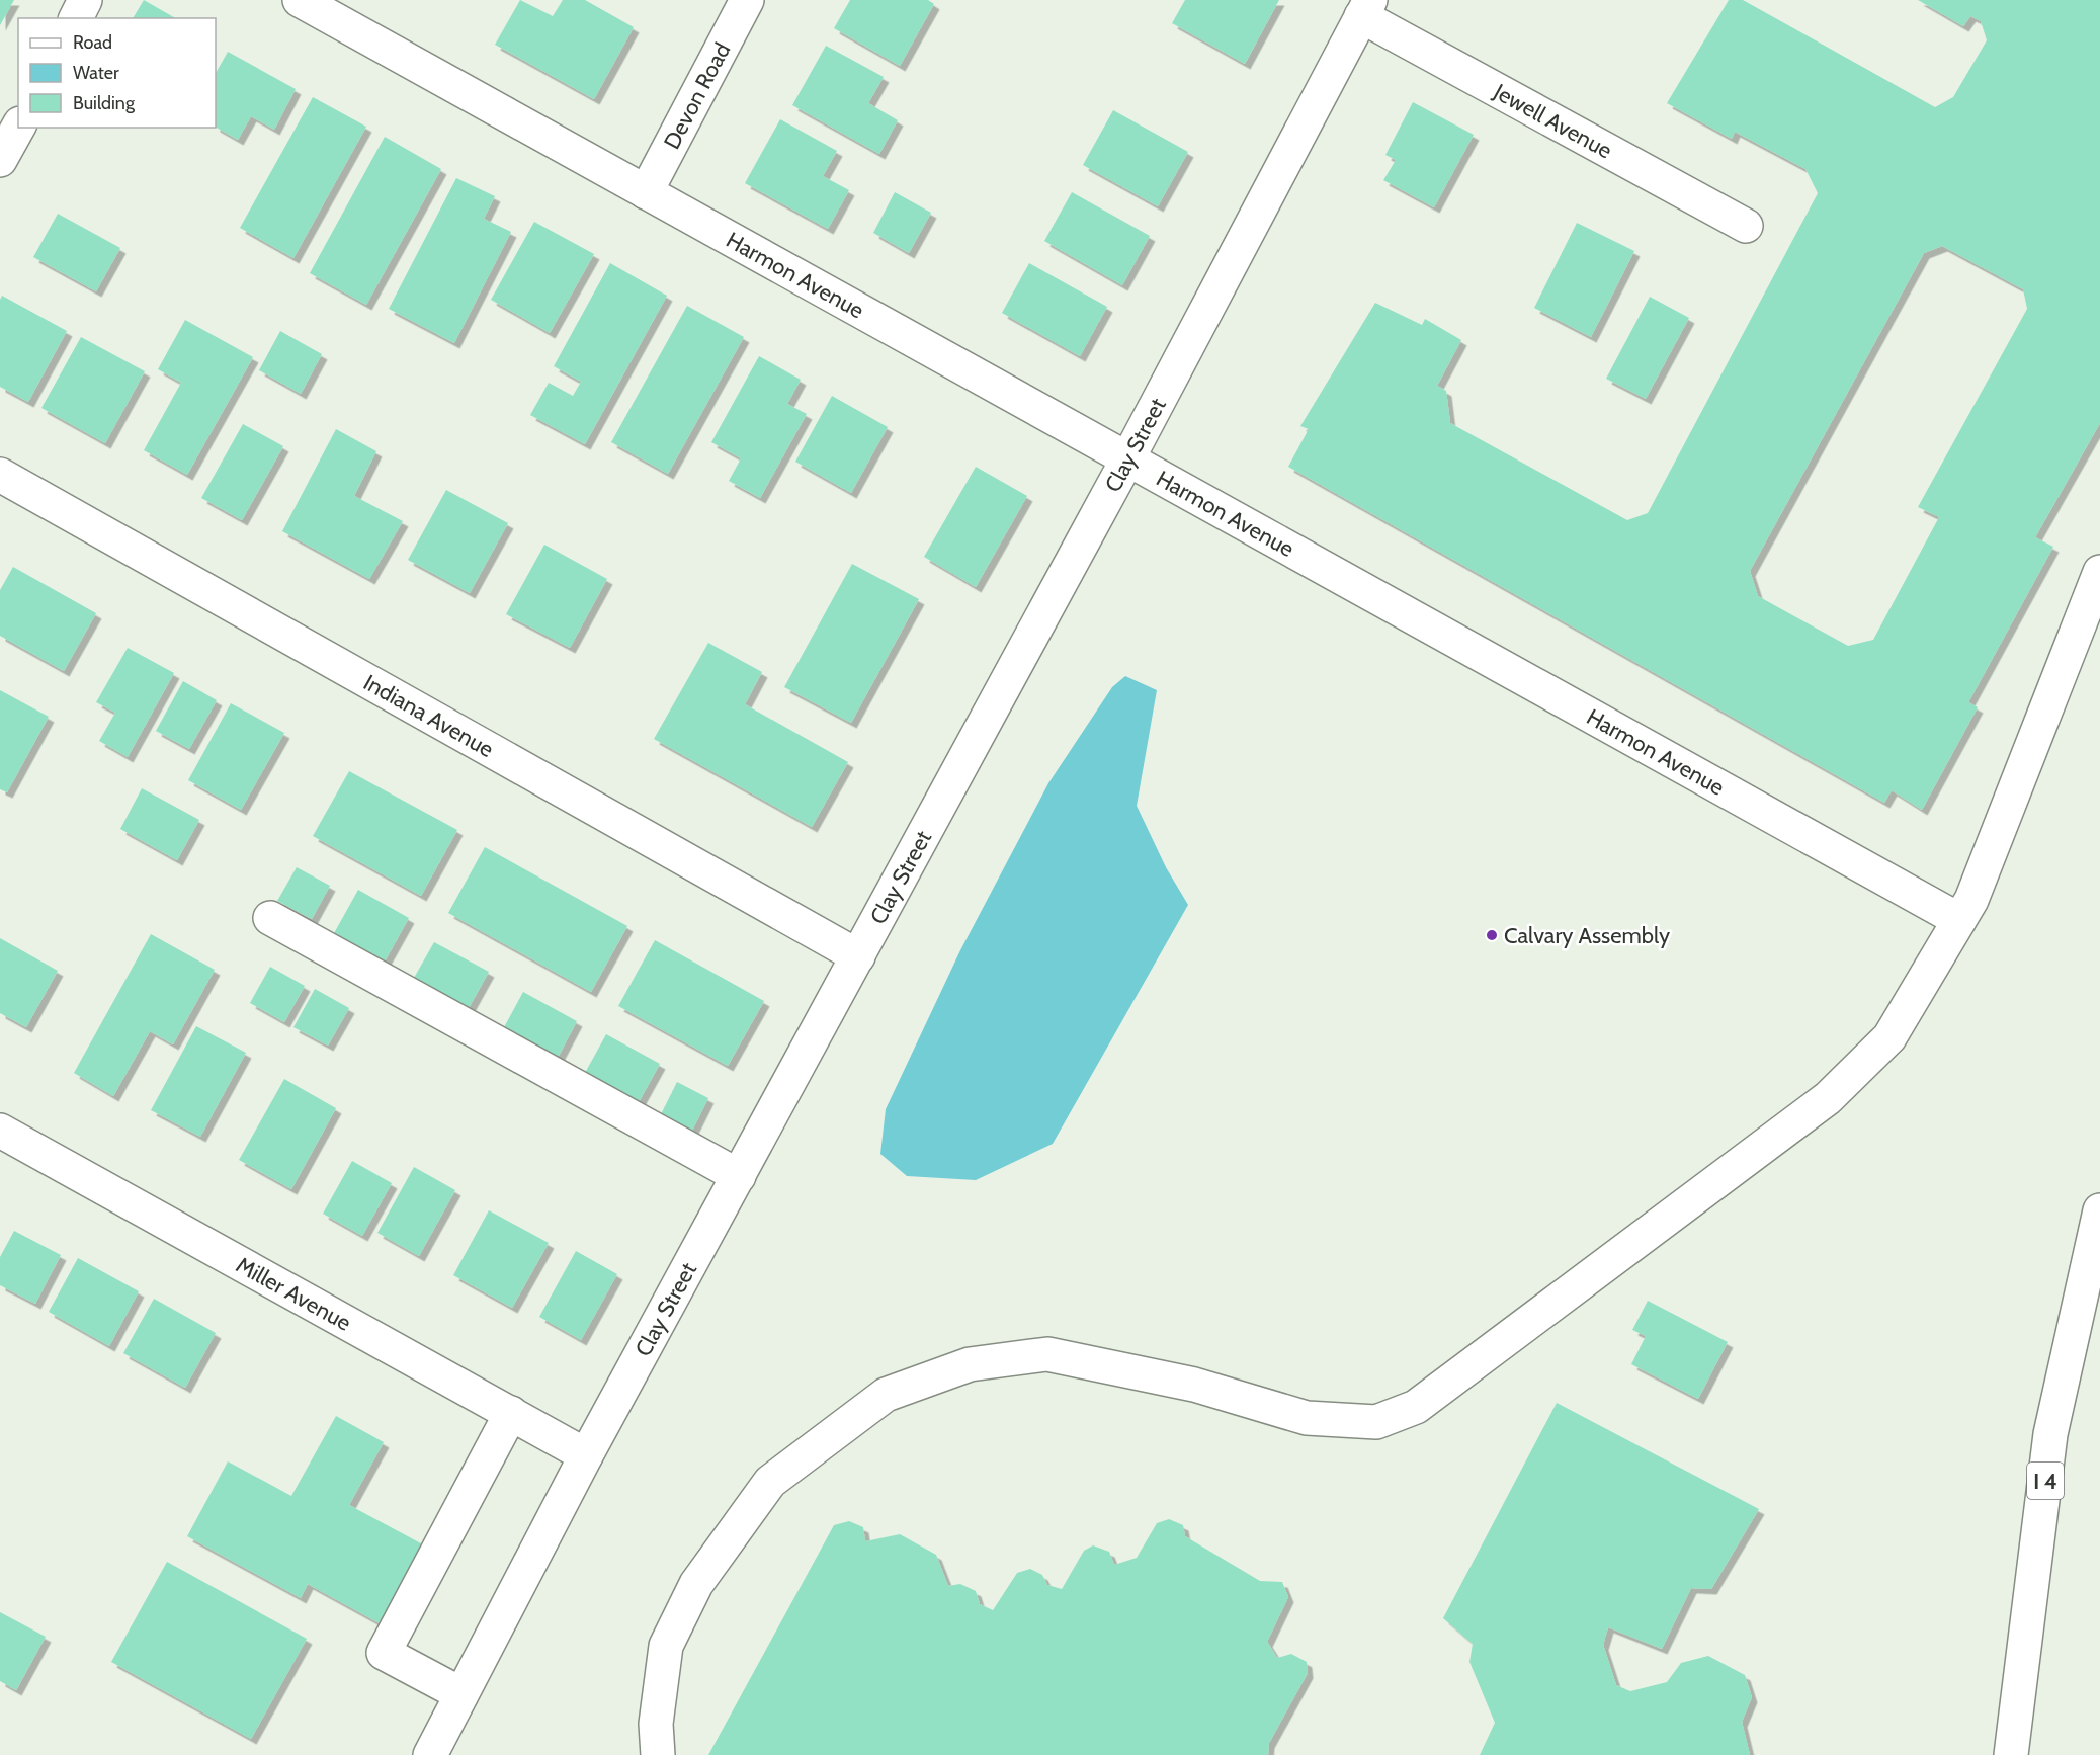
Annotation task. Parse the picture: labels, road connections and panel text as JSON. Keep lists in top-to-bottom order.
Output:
{
  "streets": {
    "main road": [
      "Devon Road",
      "Jewell Avenue",
      "Harmon Avenue",
      "Clay Street",
      "Indiana Avenue",
      "Miller Avenue",
      "I 4"
    ]
  },
  "crossings": [
    ["Devon Road", "Harmon Avenue"],
    ["Jewell Avenue", "Clay Street"],
    ["Harmon Avenue", "Clay Street"],
    ["Clay Street", "Indiana Avenue"],
    ["Clay Street", "Miller Avenue"]
  ],
  "places": ["Calvary Assembly"],
  "legend": ["Road", "Water", "Building"]
}
